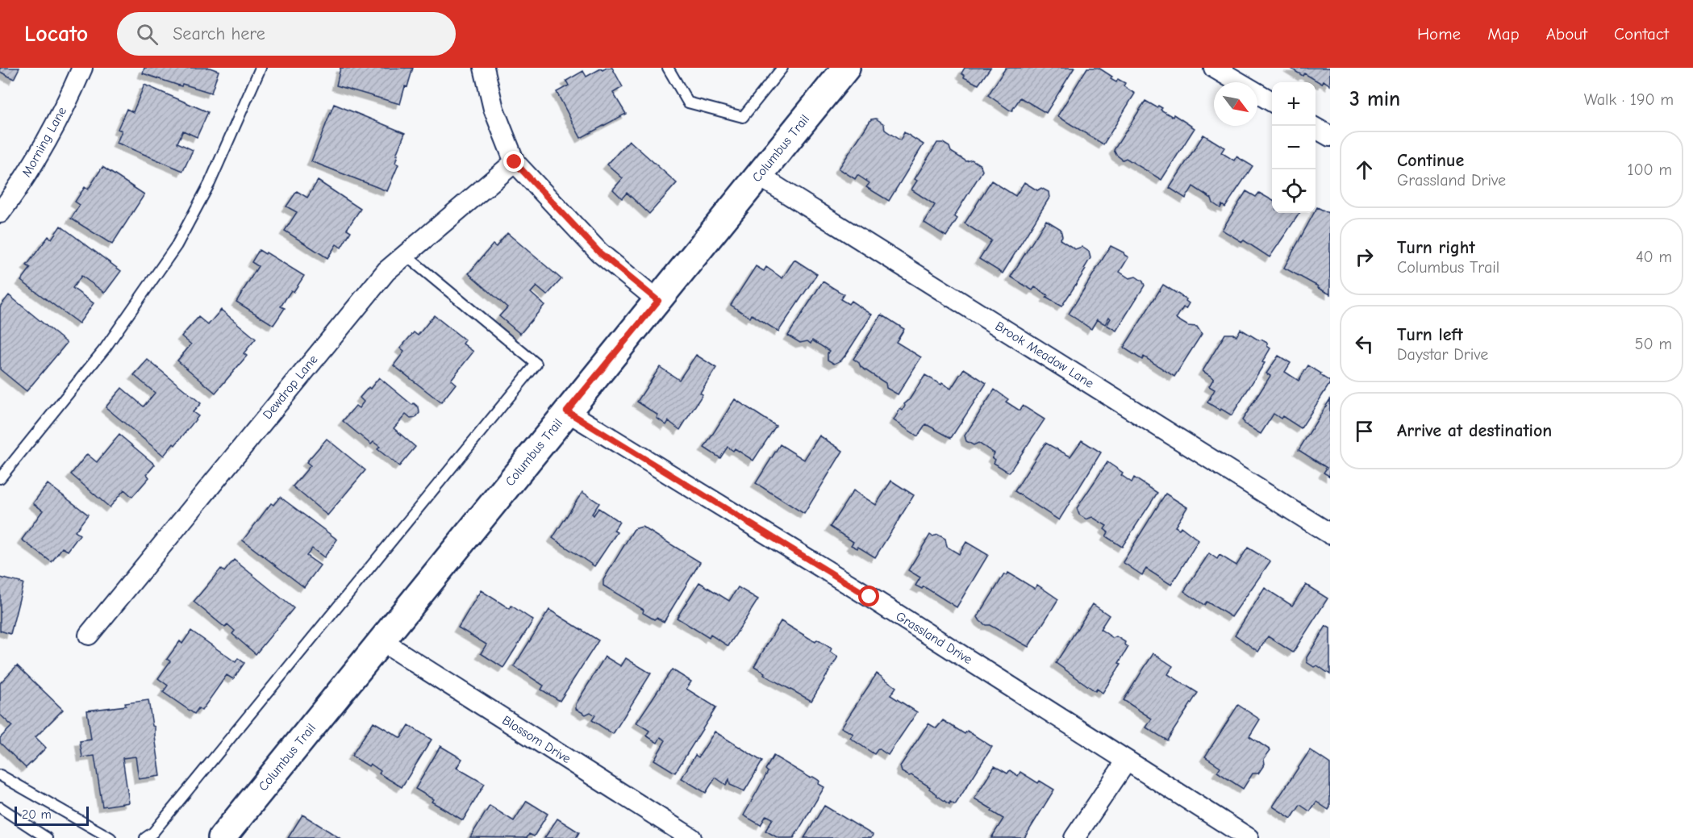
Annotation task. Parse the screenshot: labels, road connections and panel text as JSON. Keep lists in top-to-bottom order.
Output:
{
  "streets": {
    "street": [
      "Morning Lane",
      "Columbus Trail",
      "Brook Meadow Lane",
      "Dewdrop Lane",
      "Grassland Drive",
      "Blossom Drive"
    ]
  },
  "crossings": [
    ["Columbus Trail", "Brook Meadow Lane"],
    ["Columbus Trail", "Grassland Drive"],
    ["Columbus Trail", "Blossom Drive"]
  ],
  "scale_bar": "20 m",
  "north": "bottom right",
  "page": {
    "header": "Locato",
    "search": "Search here",
    "nav": [
      "Home",
      "Map",
      "About",
      "Contact"
    ],
    "heading": ["3 min", "Walk · 190 m"],
    "map_buttons": ["+", "−"],
    "list": [
      ["Continue", "Grassland Drive", "100 m"],
      ["Turn right", "Columbus Trail", "40 m"],
      ["Turn left", "Daystar Drive", "50 m"],
      "Arrive at destination"
    ],
    "scale": "20 m"
  }
}
